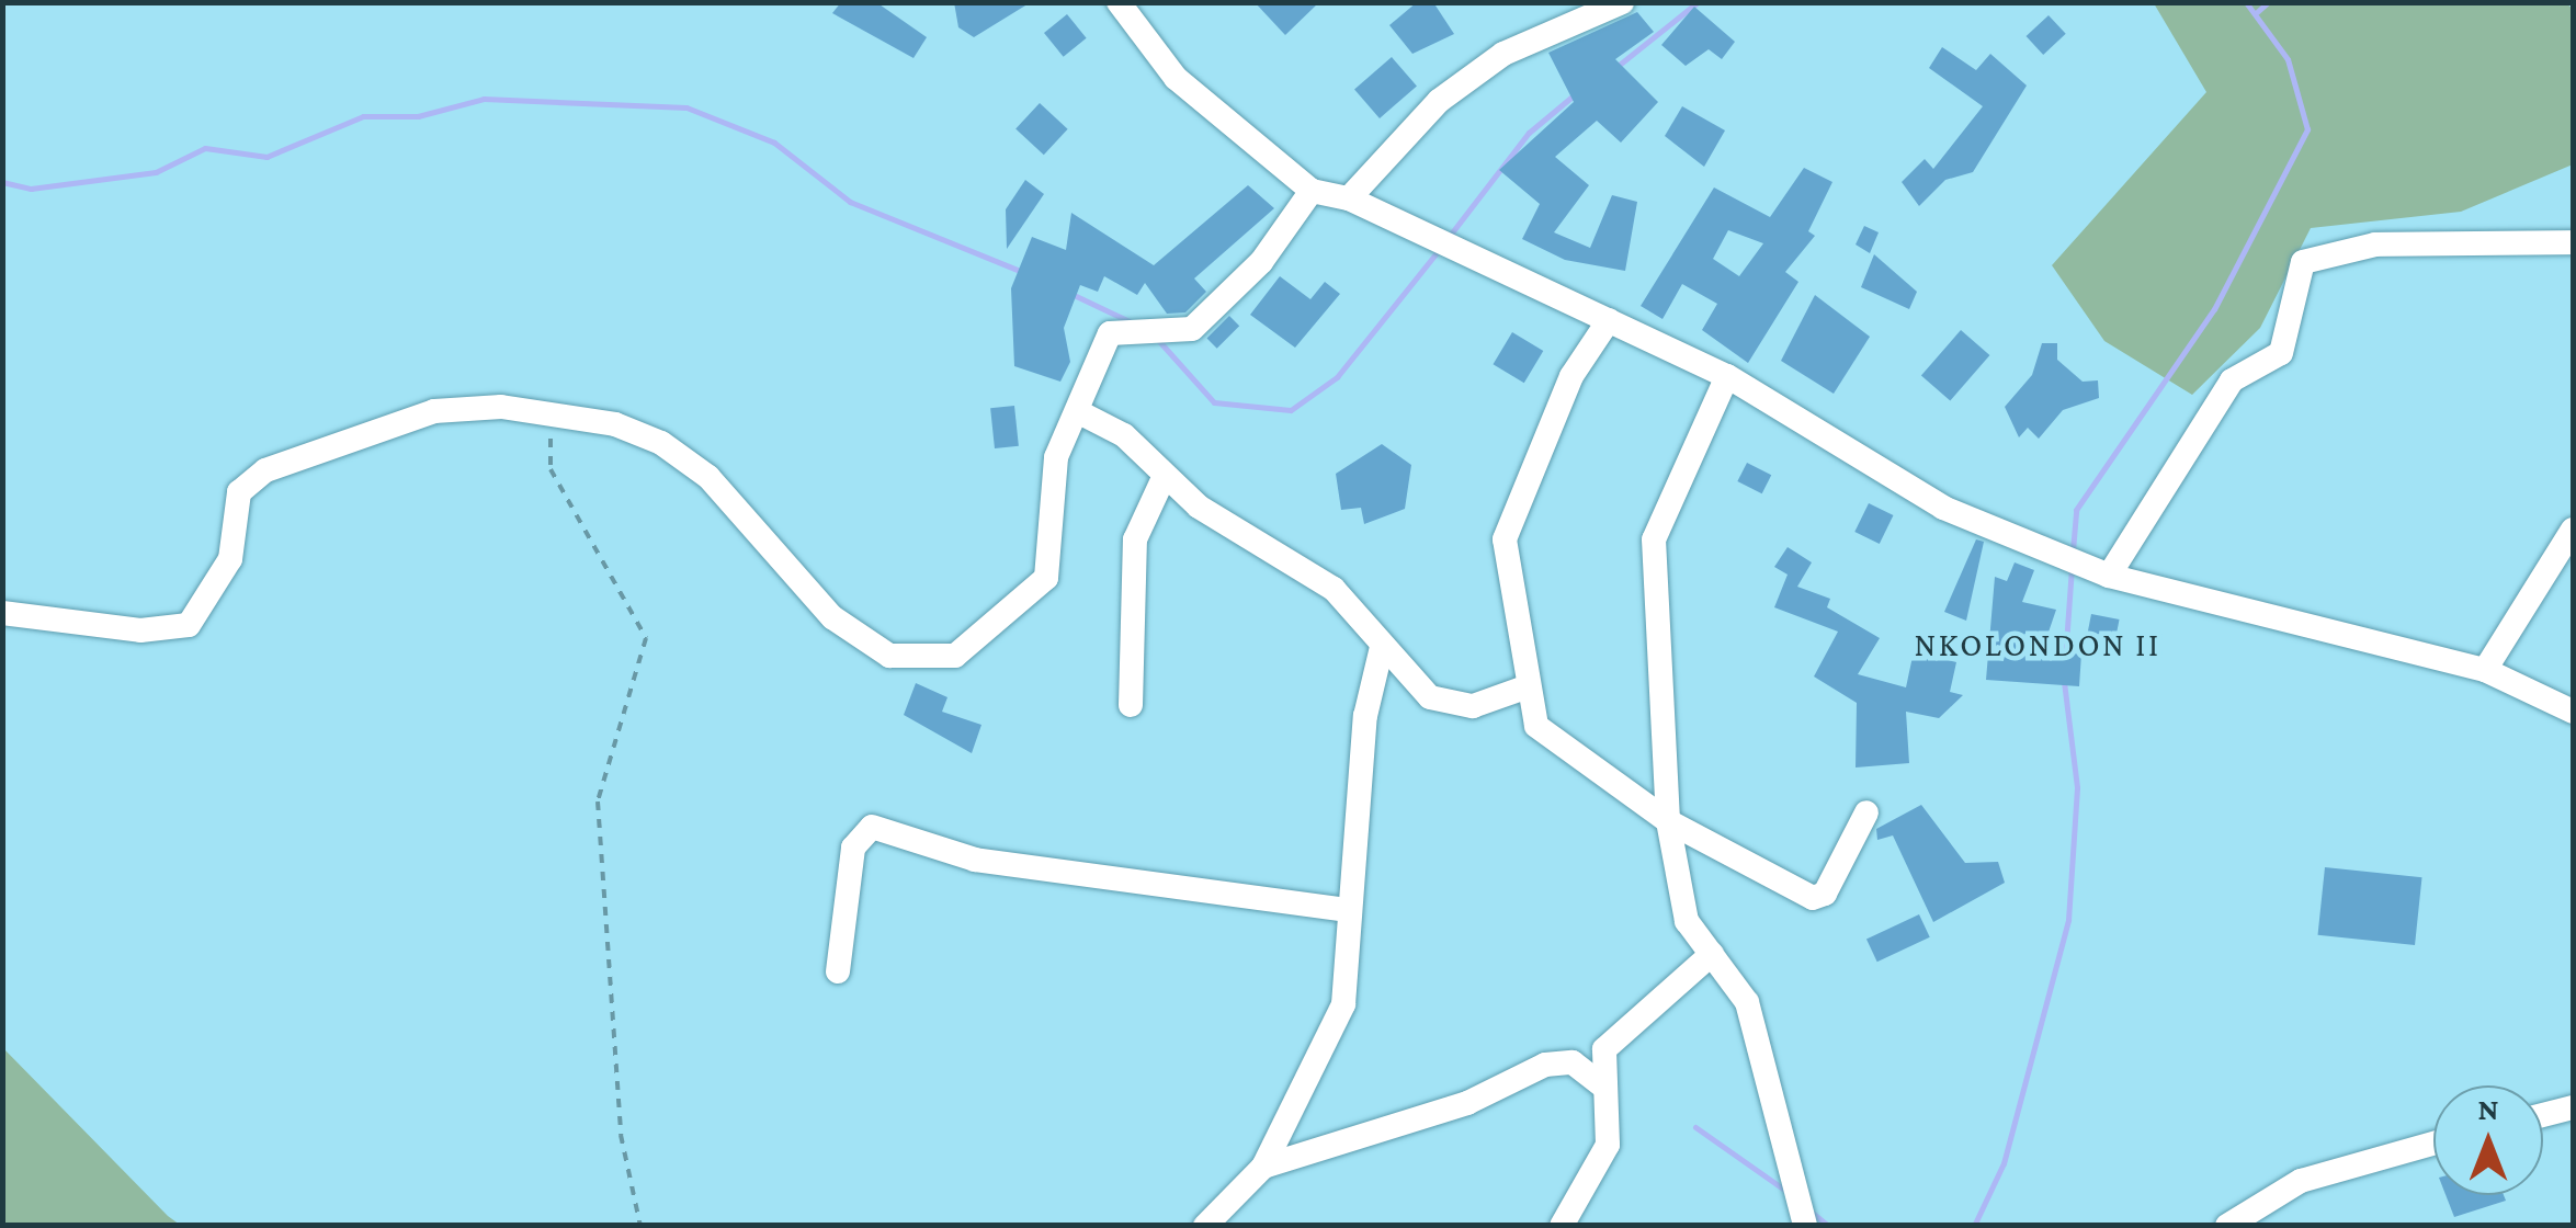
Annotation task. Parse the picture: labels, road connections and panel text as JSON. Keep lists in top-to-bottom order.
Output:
{
  "districts": ["NKOLONDON II"],
  "north": "top"
}
